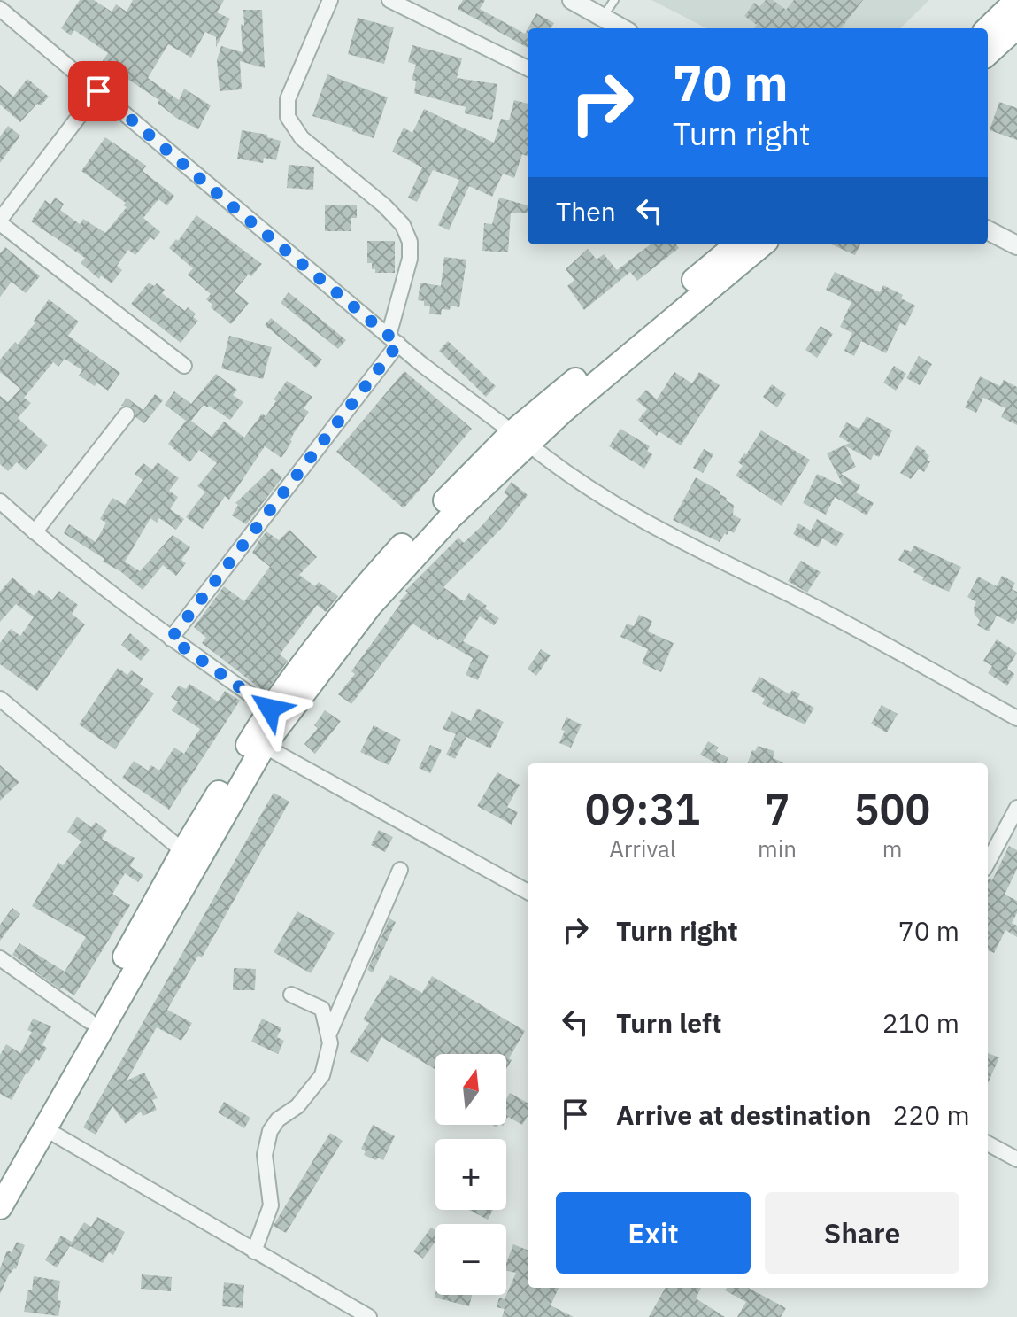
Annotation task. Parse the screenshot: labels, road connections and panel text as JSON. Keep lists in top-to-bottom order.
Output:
{
  "north": "top",
  "page": {
    "turn": ["70 m", "Turn right"],
    "then": "Then",
    "eta": [
      "09:31",
      "Arrival",
      "7",
      "min",
      "500",
      "m"
    ],
    "list": [
      {
        "name": "Turn right",
        "value": "70 m"
      },
      {
        "name": "Turn left",
        "value": "210 m"
      },
      {
        "name": "Arrive at destination",
        "value": "220 m"
      }
    ],
    "map_buttons": ["+", "−"],
    "buttons": ["Exit", "Share"]
  }
}
